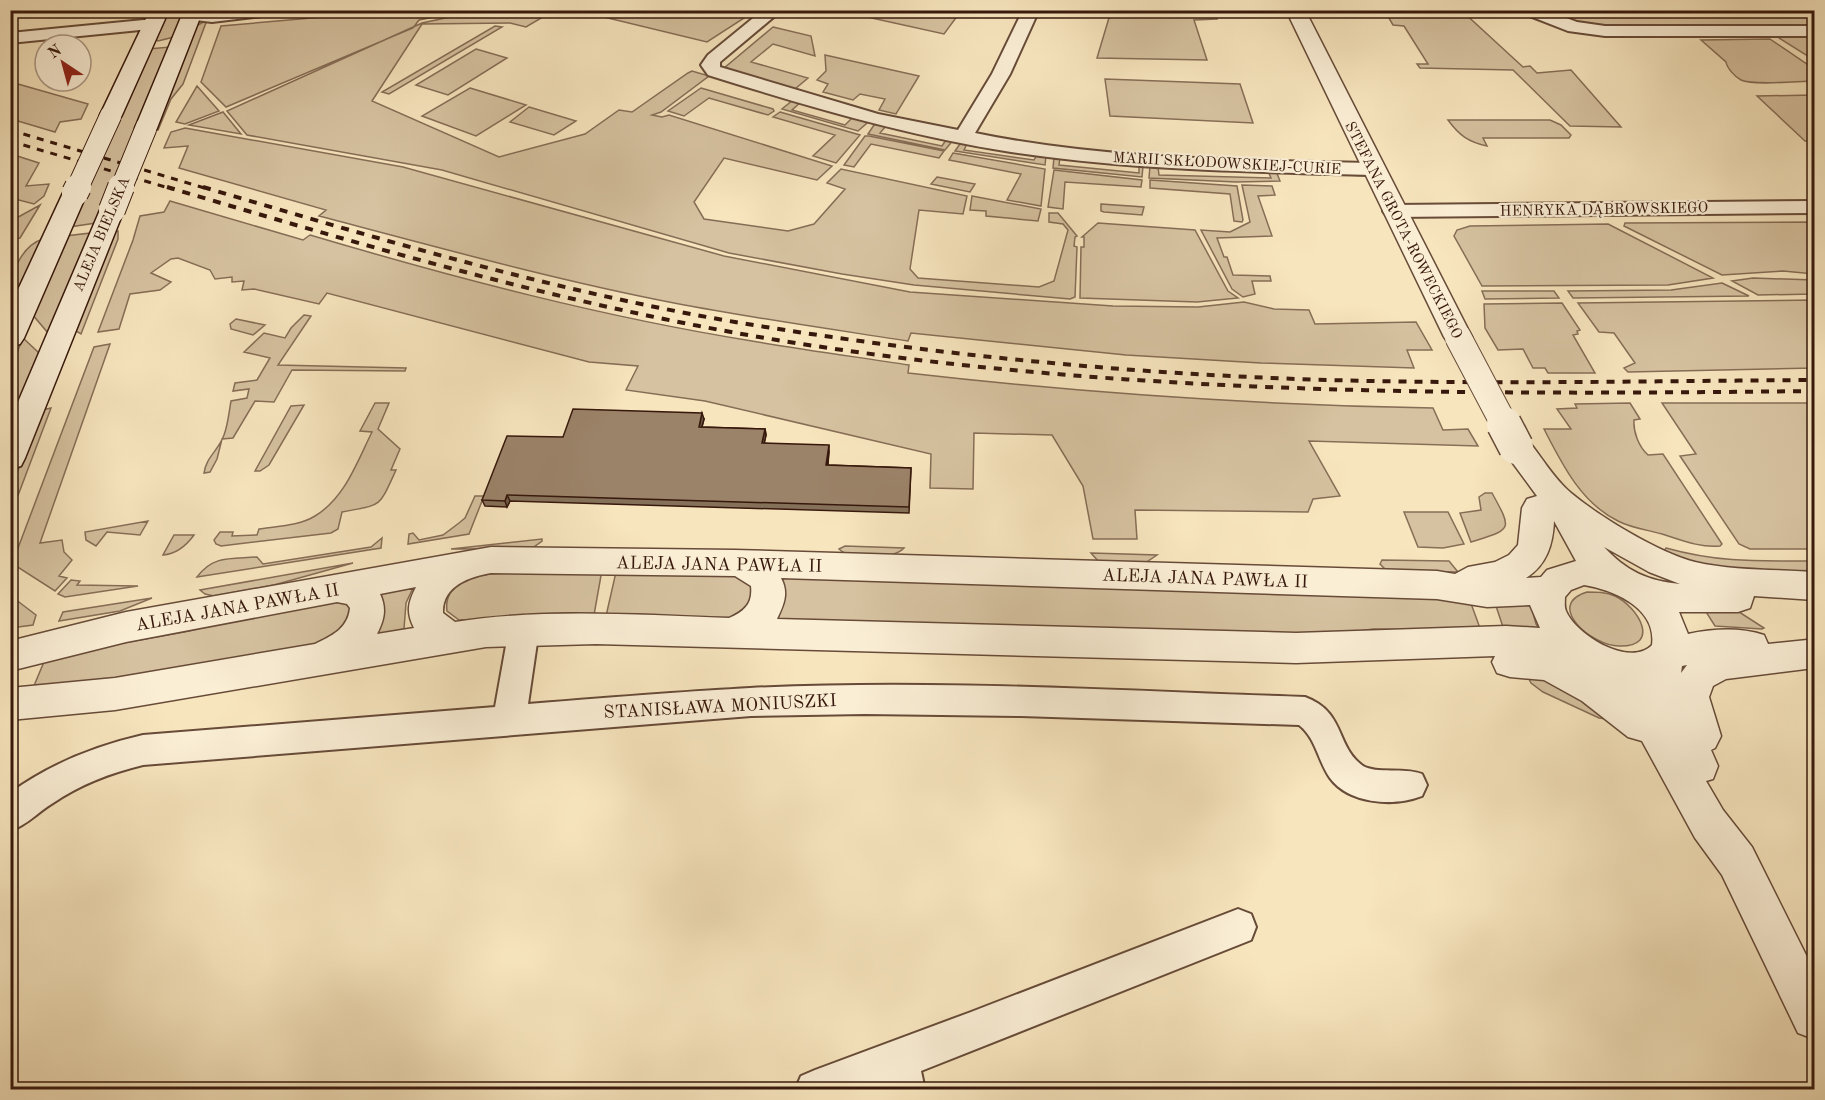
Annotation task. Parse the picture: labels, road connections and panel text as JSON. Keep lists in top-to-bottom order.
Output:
{
  "streets": {
    "street": [
      "MARII SKŁODOWSKIEJ-CURIE",
      "HENRYKA DĄBROWSKIEGO",
      "STEFANA GROTA-ROWECKIEGO",
      "ALEJA BIELSKA",
      "ALEJA JANA PAWŁA II",
      "STANISŁAWA MONIUSZKI"
    ]
  },
  "crossings": [
    ["MARII SKŁODOWSKIEJ-CURIE", "STEFANA GROTA-ROWECKIEGO"],
    ["HENRYKA DĄBROWSKIEGO", "STEFANA GROTA-ROWECKIEGO"]
  ],
  "north": "top left"
}
